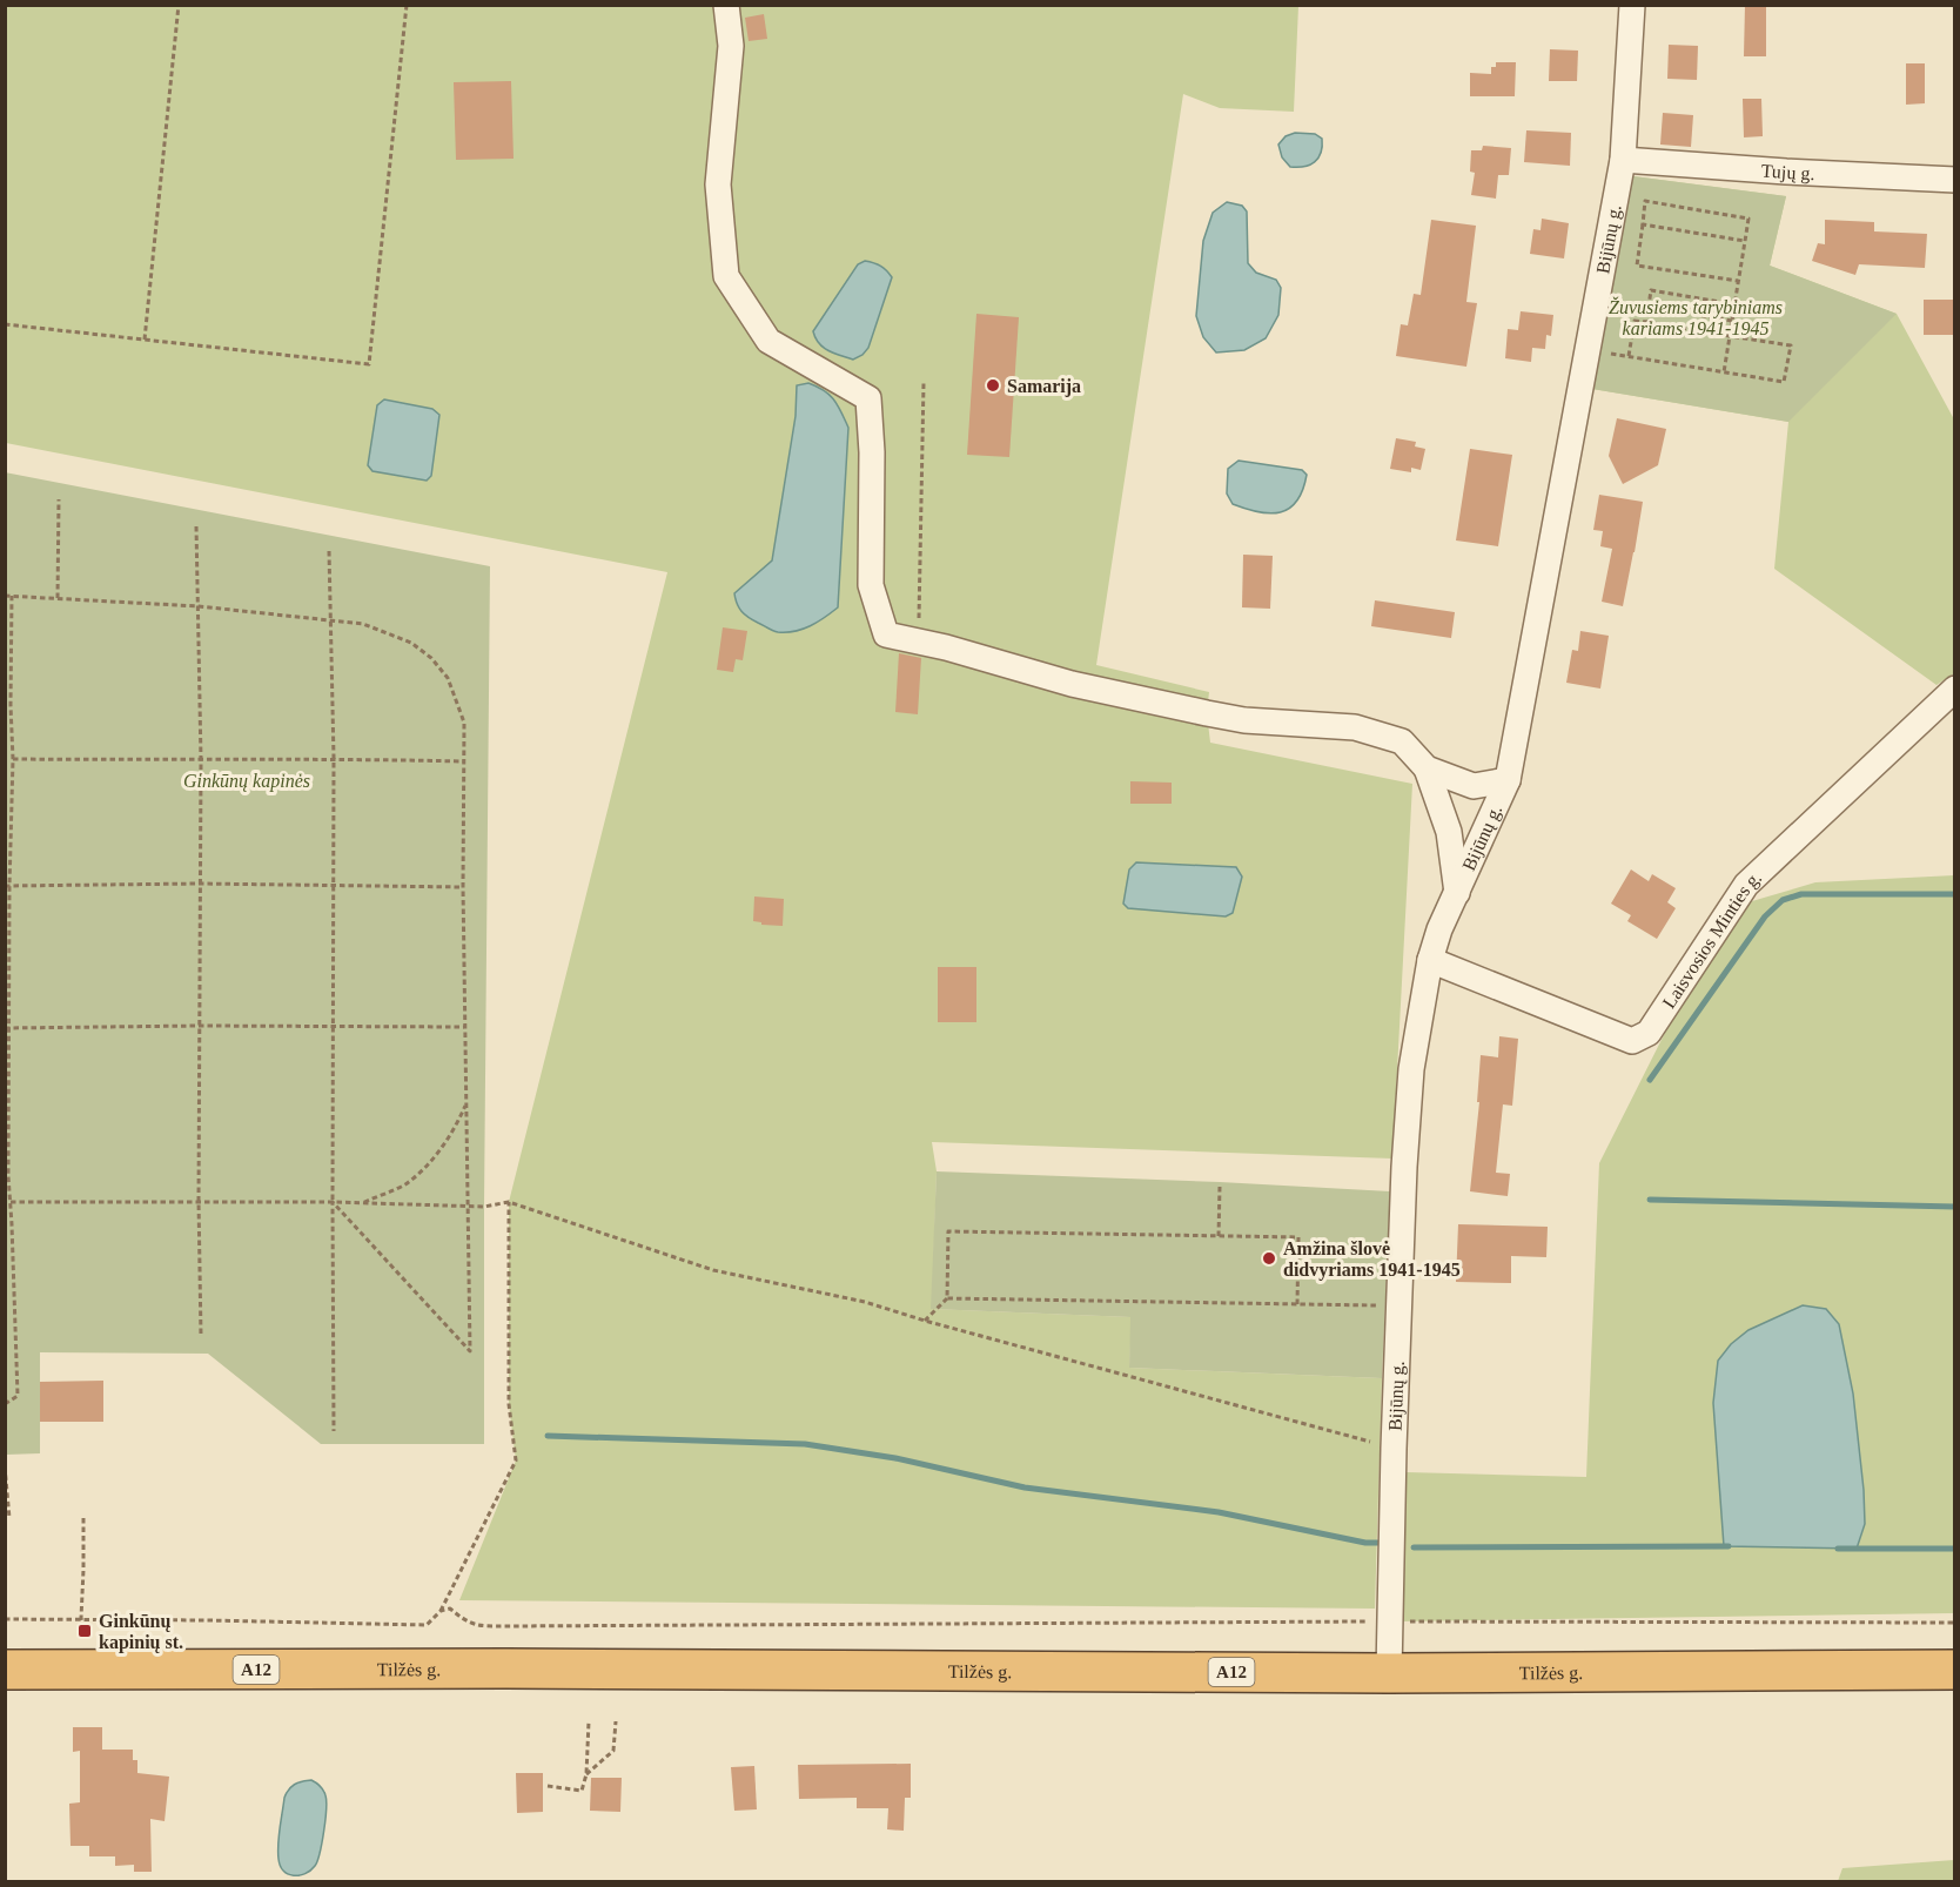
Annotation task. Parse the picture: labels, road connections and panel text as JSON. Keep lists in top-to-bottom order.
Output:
{
  "streets": {
    "highway": ["Tilžės g.", "A12"],
    "street": ["Tujų g.", "Bijūnų g.", "Laisvosios Minties g."]
  },
  "crossings": [
    ["Tujų g.", "Bijūnų g."],
    ["Bijūnų g.", "Laisvosios Minties g."],
    ["Bijūnų g.", "Tilžės g."]
  ],
  "parks": ["Žuvusiems tarybiniams kariams 1941-1945", "Ginkūnų kapinės"],
  "places": {
    "other": ["Samarija", "Amžina šlovė didvyriams 1941-1945"],
    "transit": ["Ginkūnų kapinių st."]
  }
}
